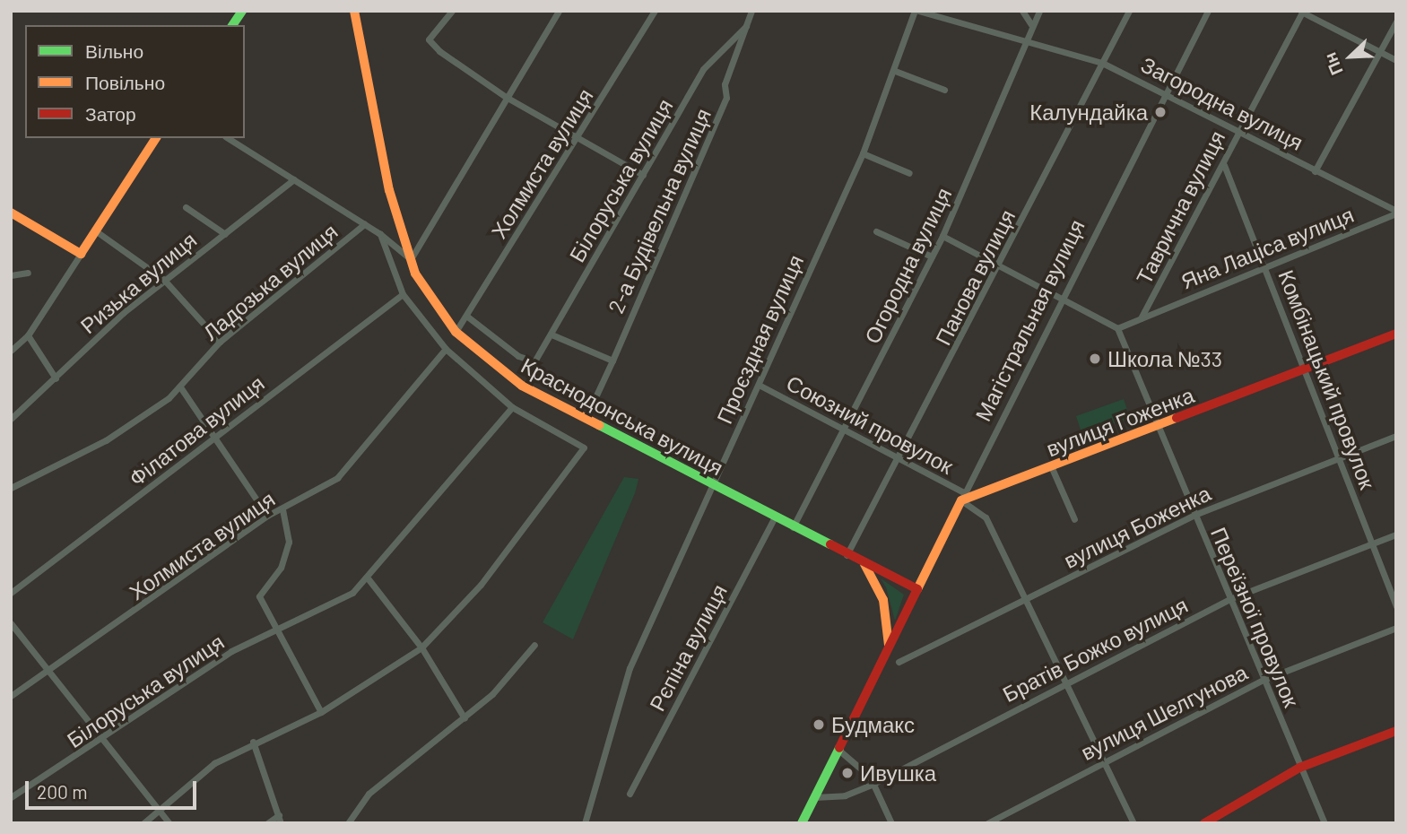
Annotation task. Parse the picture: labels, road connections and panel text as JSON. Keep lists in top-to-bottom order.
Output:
{
  "streets": {
    "main road": ["Магістральная вулиця", "Краснодонська вулиця", "вулиця Гоженка"],
    "street": [
      "Загородна вулиця",
      "Холмиста вулиця",
      "Білоруська вулиця",
      "Таврична вулиця",
      "2-а Будівельна вулиця",
      "Яна Лаціса вулиця",
      "Огородна вулиця",
      "Панова вулиця",
      "Ладозька вулиця",
      "Ризька вулиця",
      "Проєздная вулиця",
      "Комбінацький провулок",
      "Союзний провулок",
      "Філатова вулиця",
      "вулиця Боженка",
      "Переїзної провулок",
      "Рєпіна вулиця",
      "Братів Божко вулиця",
      "вулиця Шелгунова"
    ]
  },
  "crossings": [
    ["Загородна вулиця", "Таврична вулиця"],
    ["Загородна вулиця", "Яна Лаціса вулиця"],
    ["Загородна вулиця", "Огородна вулиця"],
    ["Загородна вулиця", "Панова вулиця"],
    ["Загородна вулиця", "Магістральная вулиця"],
    ["Загородна вулиця", "Проєздная вулиця"],
    ["Холмиста вулиця", "Білоруська вулиця"],
    ["Холмиста вулиця", "Краснодонська вулиця"],
    ["Білоруська вулиця", "2-а Будівельна вулиця"],
    ["Таврична вулиця", "Яна Лаціса вулиця"],
    ["Таврична вулиця", "Комбінацький провулок"],
    ["Яна Лаціса вулиця", "Комбінацький провулок"],
    ["Яна Лаціса вулиця", "Переїзної провулок"],
    ["Огородна вулиця", "Краснодонська вулиця"],
    ["Огородна вулиця", "Союзний провулок"],
    ["Панова вулиця", "Краснодонська вулиця"],
    ["Панова вулиця", "Союзний провулок"],
    ["Магістральная вулиця", "Краснодонська вулиця"],
    ["Магістральная вулиця", "вулиця Гоженка"],
    ["Магістральная вулиця", "Союзний провулок"],
    ["Проєздная вулиця", "Краснодонська вулиця"],
    ["Проєздная вулиця", "Союзний провулок"],
    ["Комбінацький провулок", "вулиця Гоженка"],
    ["Комбінацький провулок", "вулиця Боженка"],
    ["Комбінацький провулок", "Братів Божко вулиця"],
    ["Краснодонська вулиця", "Рєпіна вулиця"],
    ["вулиця Гоженка", "Союзний провулок"],
    ["вулиця Гоженка", "Переїзної провулок"],
    ["Союзний провулок", "вулиця Боженка"],
    ["Союзний провулок", "Братів Божко вулиця"],
    ["Союзний провулок", "вулиця Шелгунова"],
    ["вулиця Боженка", "Переїзної провулок"],
    ["Переїзної провулок", "Братів Божко вулиця"],
    ["Переїзної провулок", "вулиця Шелгунова"]
  ],
  "places": [
    "Калундайка",
    "Школа №33",
    "Будмакс",
    "Ивушка"
  ],
  "legend": ["Вільно", "Повільно", "Затор"],
  "scale_bar": "200 m",
  "north": "bottom left"
}
